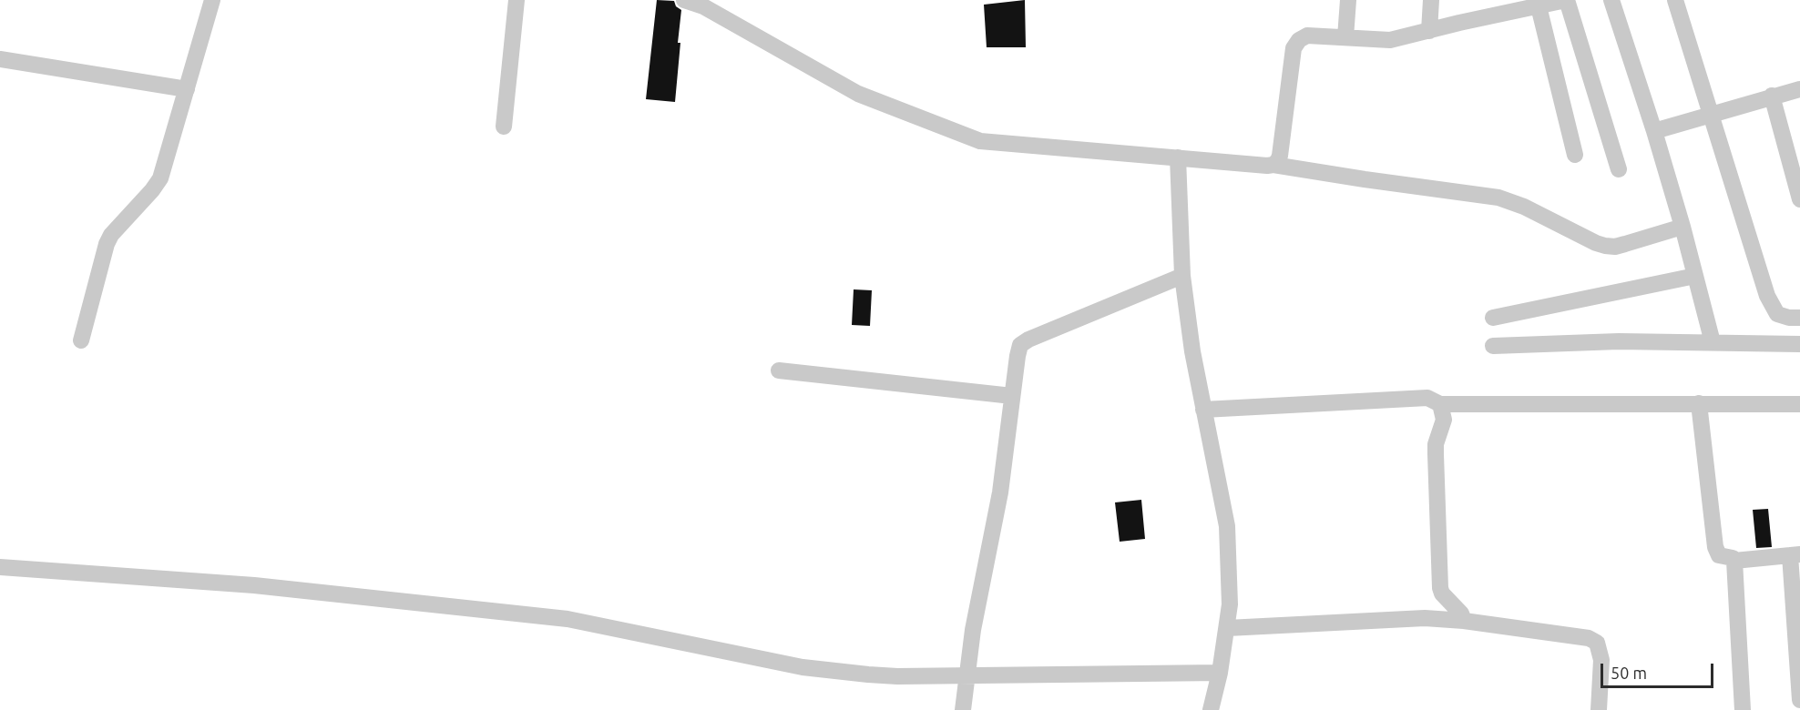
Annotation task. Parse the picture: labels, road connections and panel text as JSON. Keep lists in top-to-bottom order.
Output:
{
  "scale_bar": "50 m"
}
